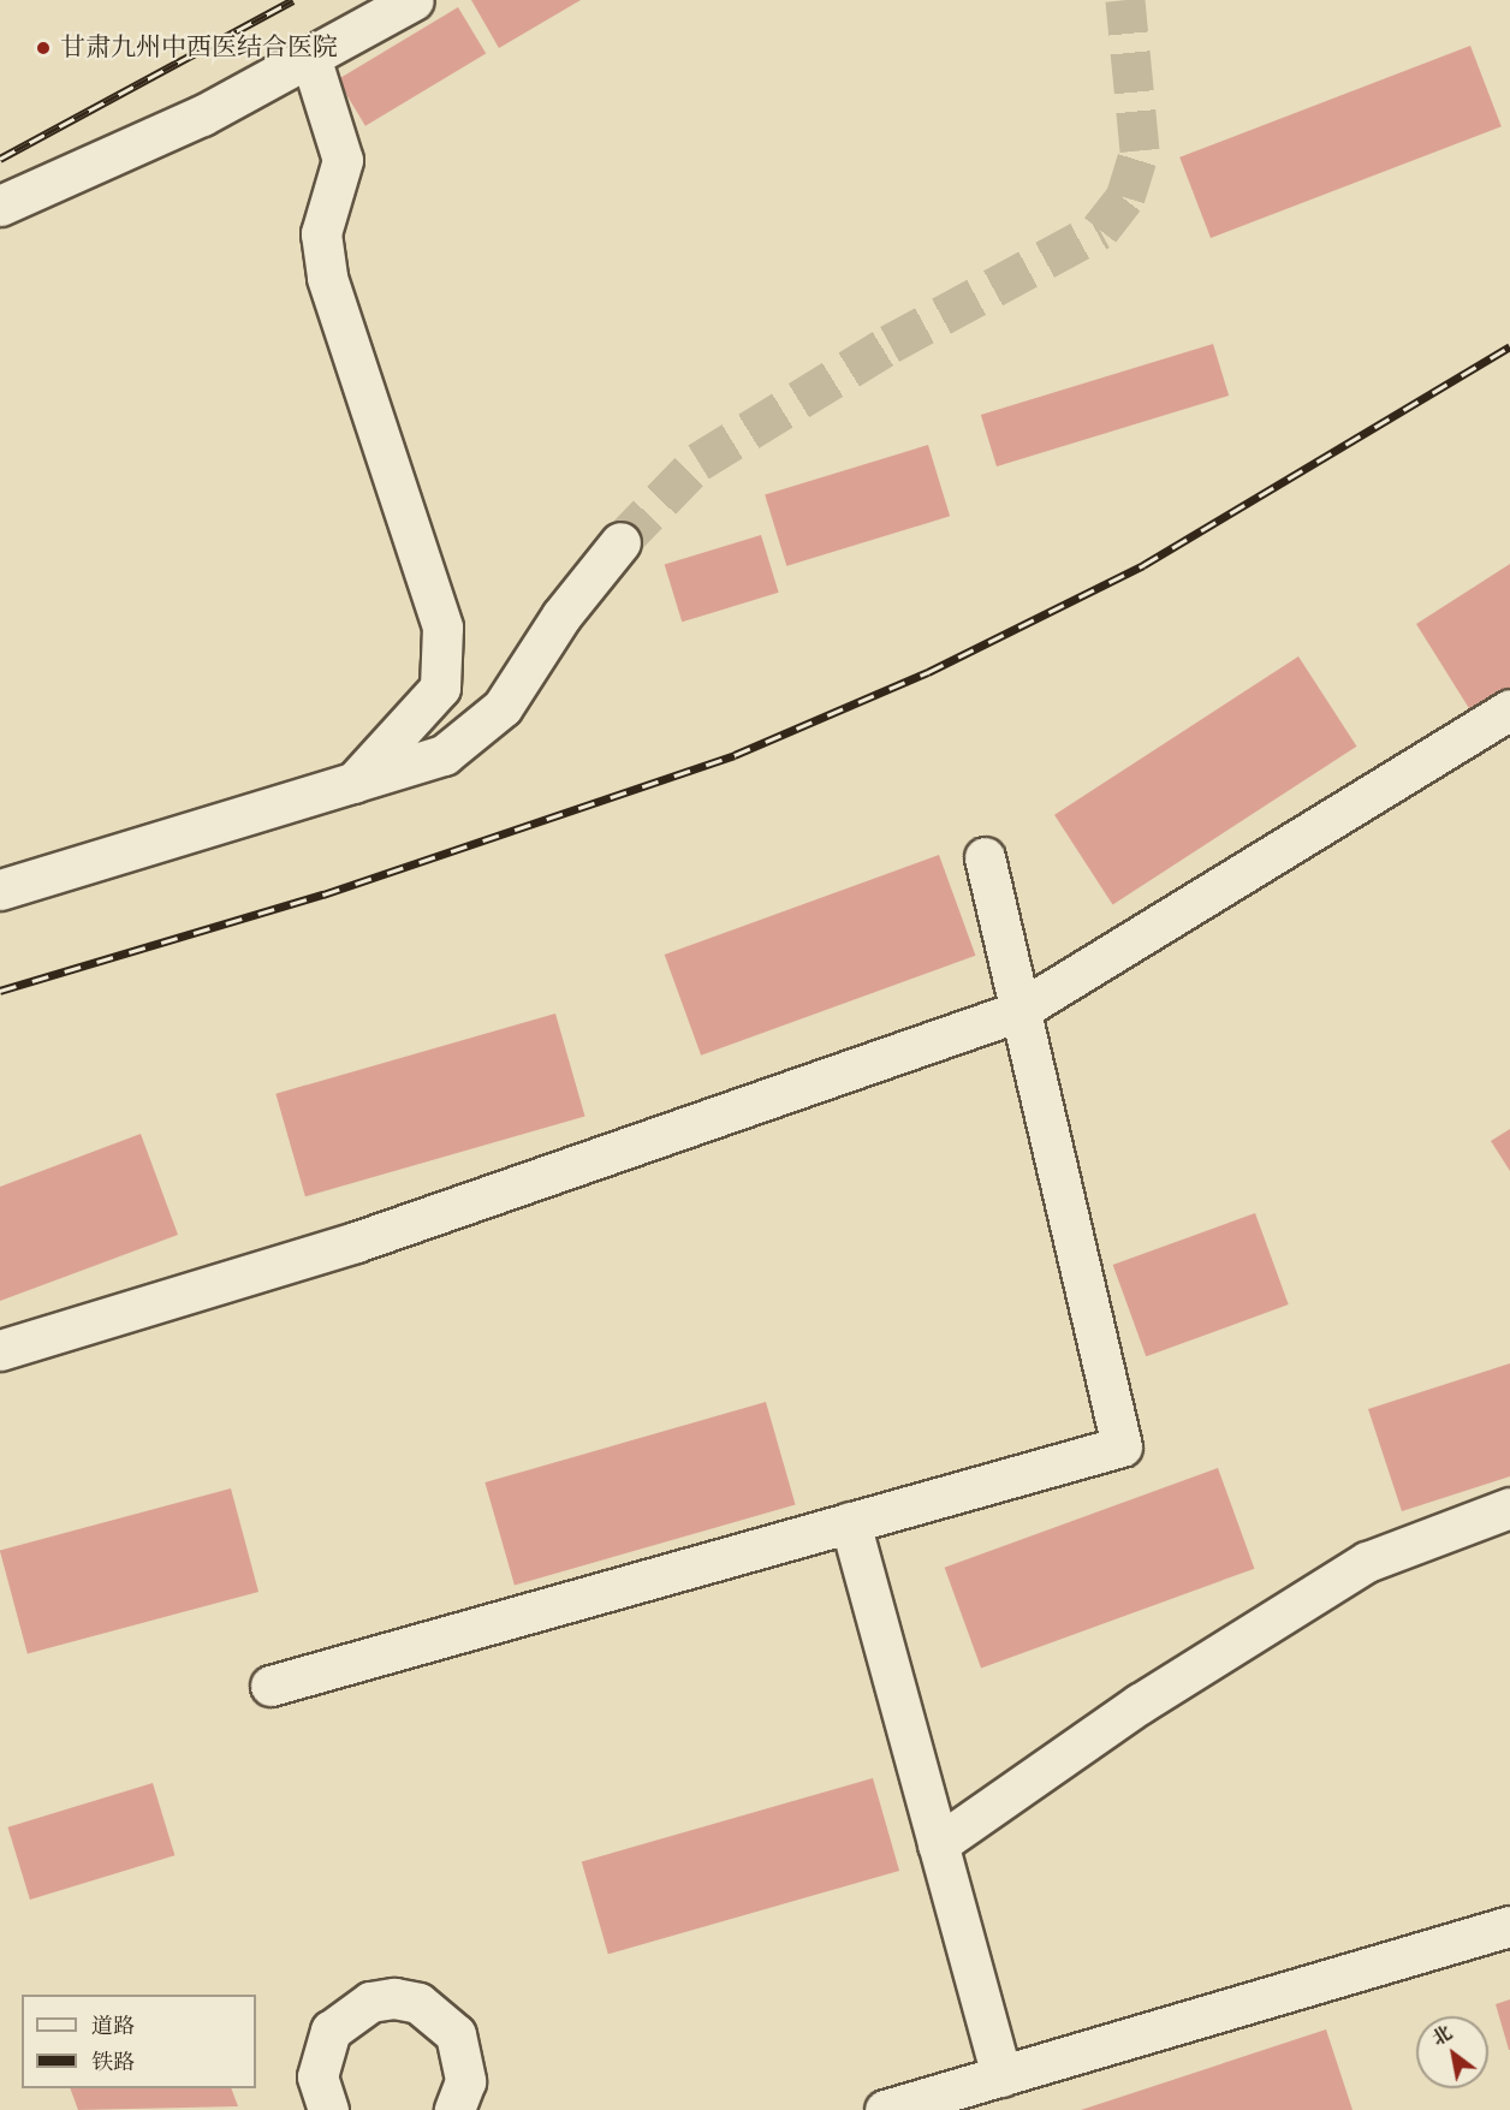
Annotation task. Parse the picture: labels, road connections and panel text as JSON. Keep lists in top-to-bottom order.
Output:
{
  "places": ["甘肃九州中西医结合医院"],
  "legend": ["道路", "铁路"],
  "north": "top left"
}
